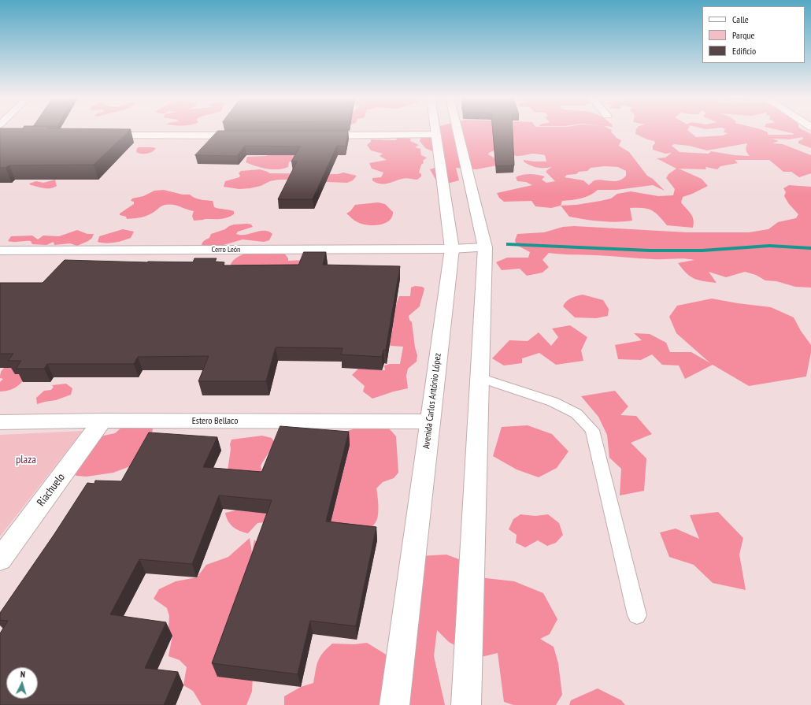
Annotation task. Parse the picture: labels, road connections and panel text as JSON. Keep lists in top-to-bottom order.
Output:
{
  "streets": {
    "main road": [
      "Cerro León",
      "Avenida Carlos António López",
      "Estero Bellaco",
      "Riachuelo"
    ]
  },
  "crossings": [
    ["Cerro León", "Avenida Carlos António López"],
    ["Avenida Carlos António López", "Estero Bellaco"],
    ["Estero Bellaco", "Riachuelo"]
  ],
  "parks": ["plaza"],
  "legend": ["Calle", "Parque", "Edificio"],
  "north": "top"
}
